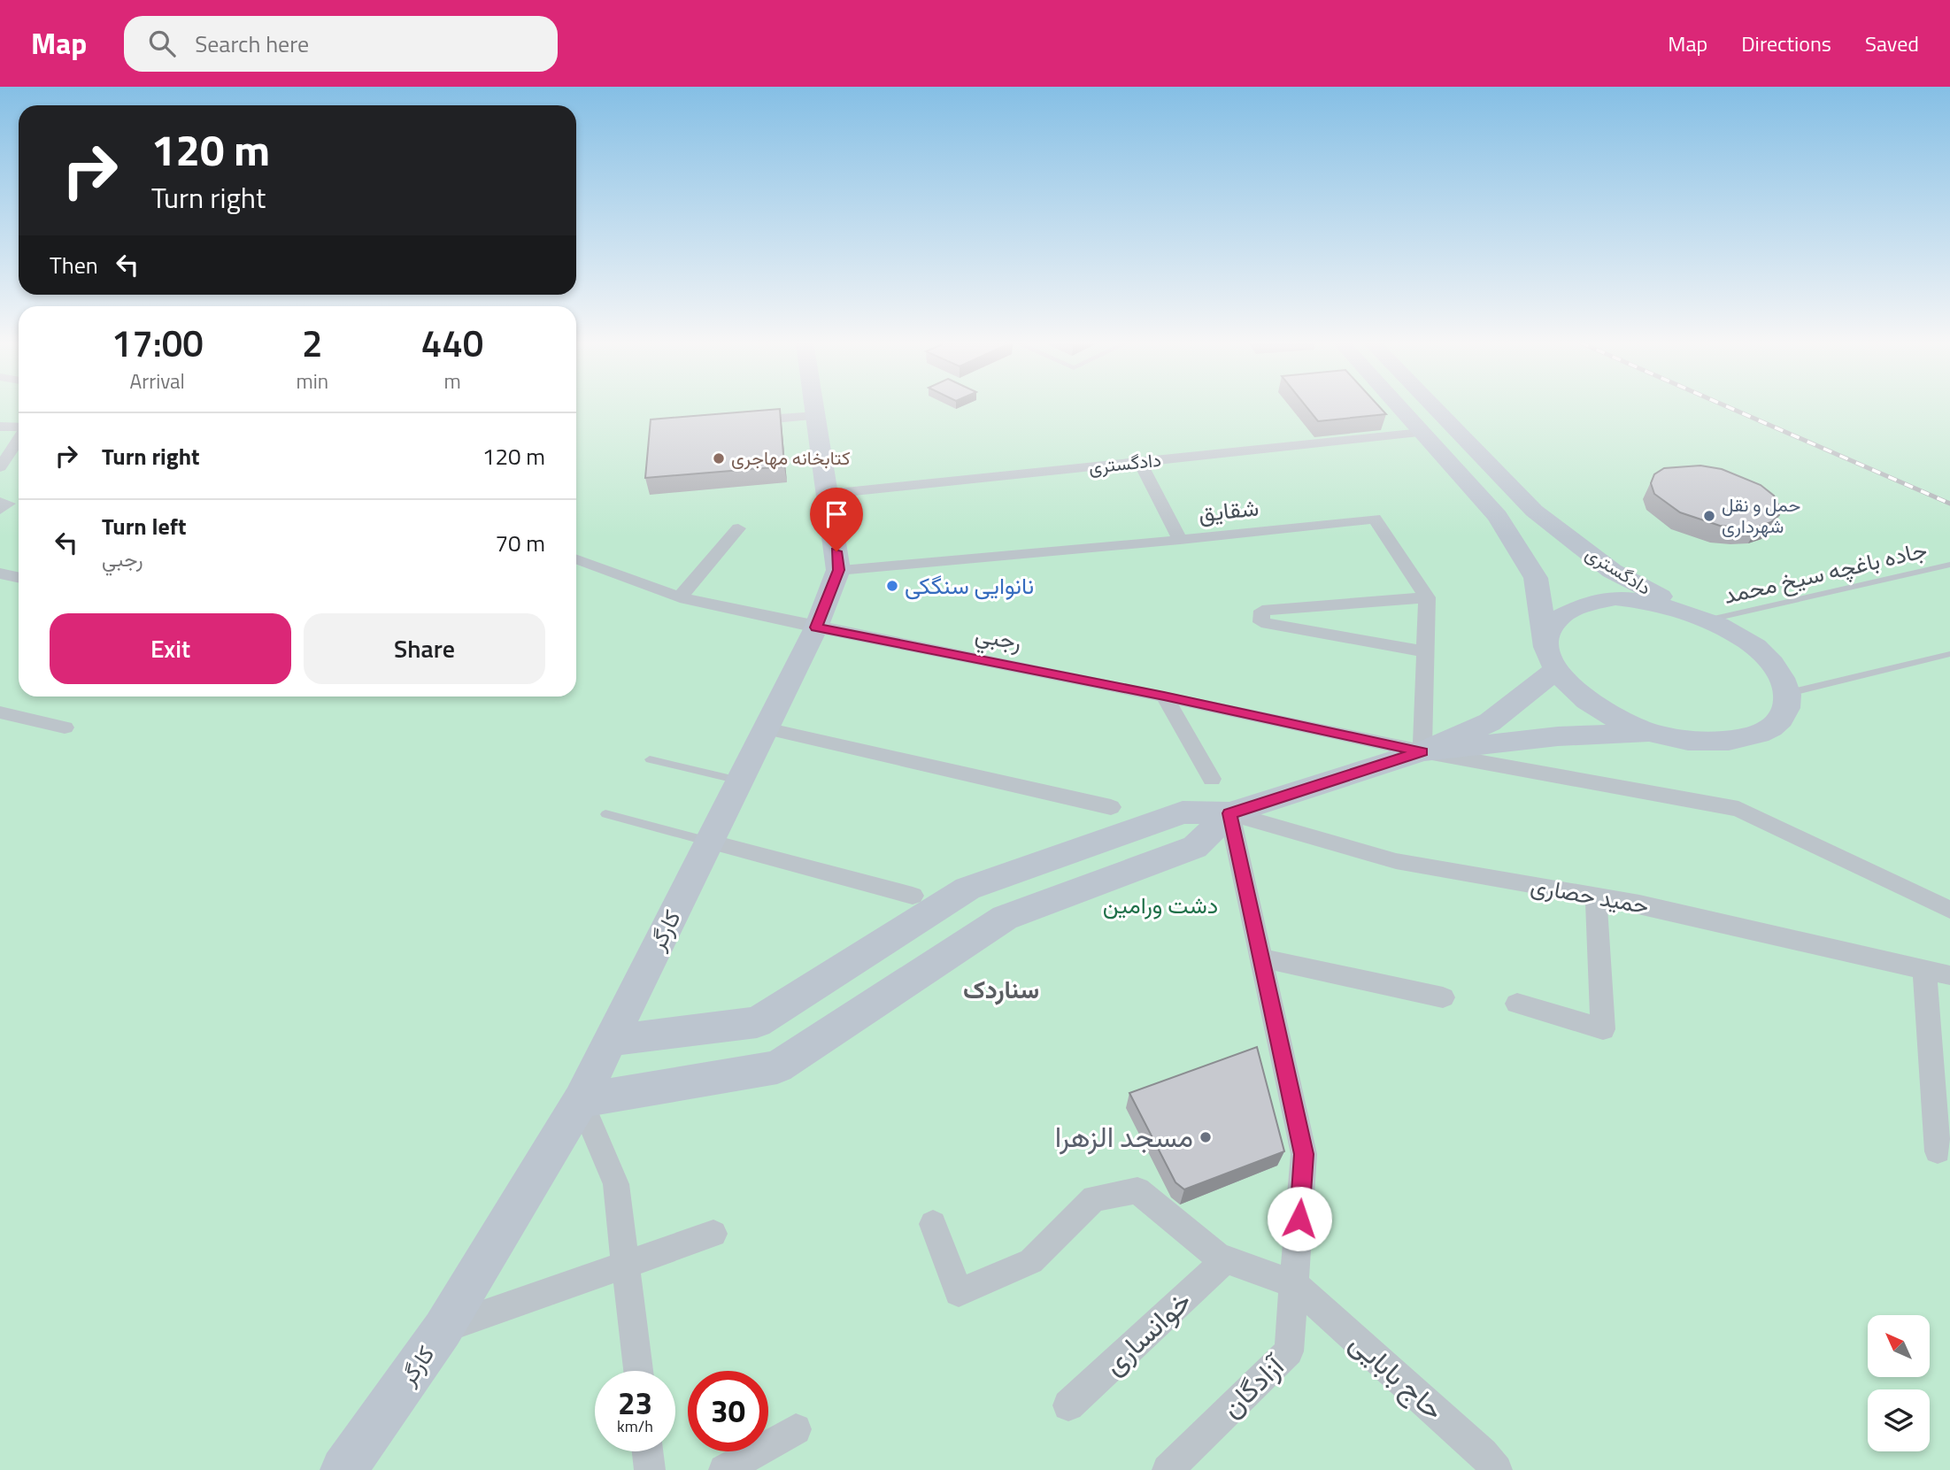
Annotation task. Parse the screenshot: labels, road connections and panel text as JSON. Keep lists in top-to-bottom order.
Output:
{
  "streets": {
    "main road": ["دادگستری", "کارگر"],
    "street": [
      "شقايق",
      "رجبي",
      "حمید حصاری",
      "خوانساری",
      "حاج بابایی",
      "آزادگان"
    ],
    "lane": ["جاده باغچه سیخ محمد"]
  },
  "crossings": [
    ["دادگستری", "کارگر"],
    ["شقايق", "کارگر"],
    ["رجبي", "کارگر"],
    ["حاج بابایی", "آزادگان"]
  ],
  "districts": ["سناردک"],
  "parks": ["دشت ورامین"],
  "places": [
    "کتابخانه مهاجری",
    "حمل و نقل شهرداری",
    "نانوایی سنگکی",
    "مسجد الزهرا"
  ],
  "north": "top left",
  "page": {
    "header": "Map",
    "search": "Search here",
    "nav": ["Map", "Directions", "Saved"],
    "turn": ["120 m", "Turn right"],
    "then": "Then",
    "eta": [
      "17:00",
      "Arrival",
      "2",
      "min",
      "440",
      "m"
    ],
    "list": [
      {
        "name": "Turn right",
        "value": "120 m"
      },
      {
        "name": "Turn left",
        "note": "رجبي",
        "value": "70 m"
      }
    ],
    "buttons": ["Exit", "Share"],
    "speed": "23 km/h",
    "limit": "30"
  }
}
